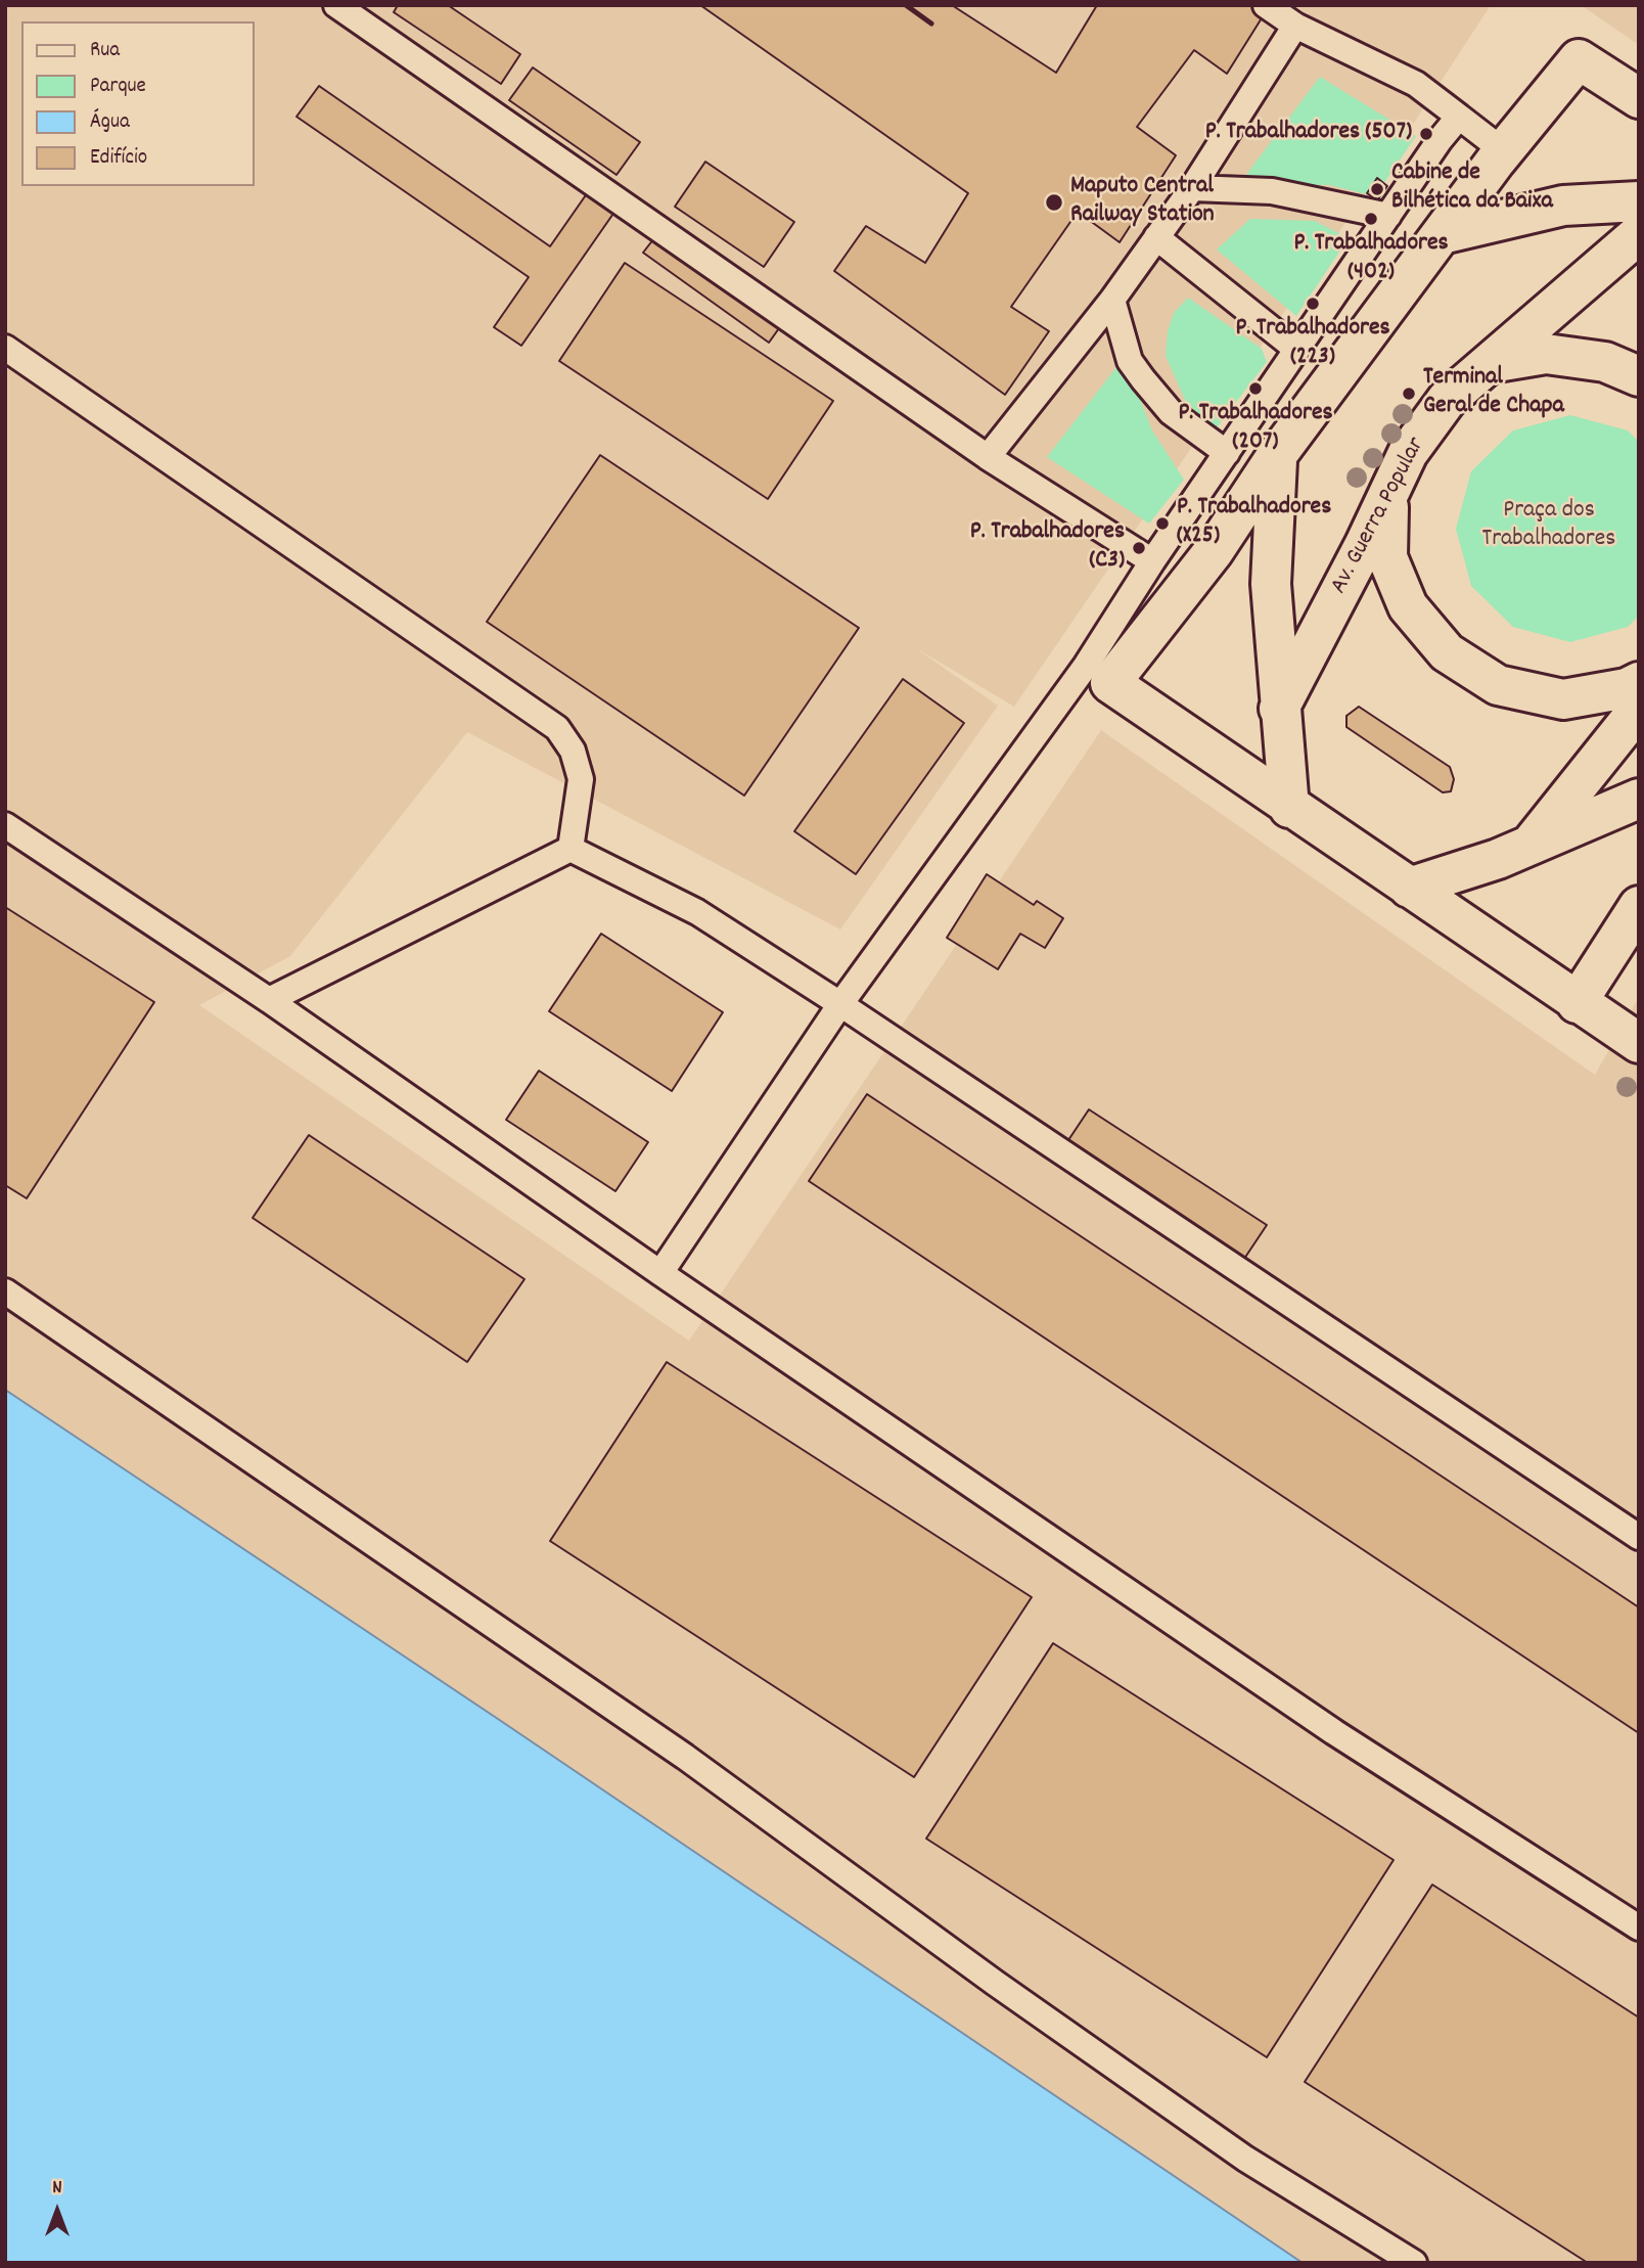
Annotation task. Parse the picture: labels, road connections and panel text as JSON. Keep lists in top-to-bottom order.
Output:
{
  "streets": {
    "street": ["Av. Guerra Popular"]
  },
  "parks": ["Praça dos Trabalhadores"],
  "places": [
    "P. Trabalhadores (507)",
    "Cabine de Bilhética da Baixa",
    "Maputo Central Railway Station",
    "P. Trabalhadores (402)",
    "P. Trabalhadores (223)",
    "P. Trabalhadores (207)",
    "Terminal Geral de Chapa",
    "P. Trabalhadores (X25)",
    "P. Trabalhadores (C3)"
  ],
  "legend": [
    "Rua",
    "Parque",
    "Água",
    "Edifício"
  ],
  "north": "top"
}
